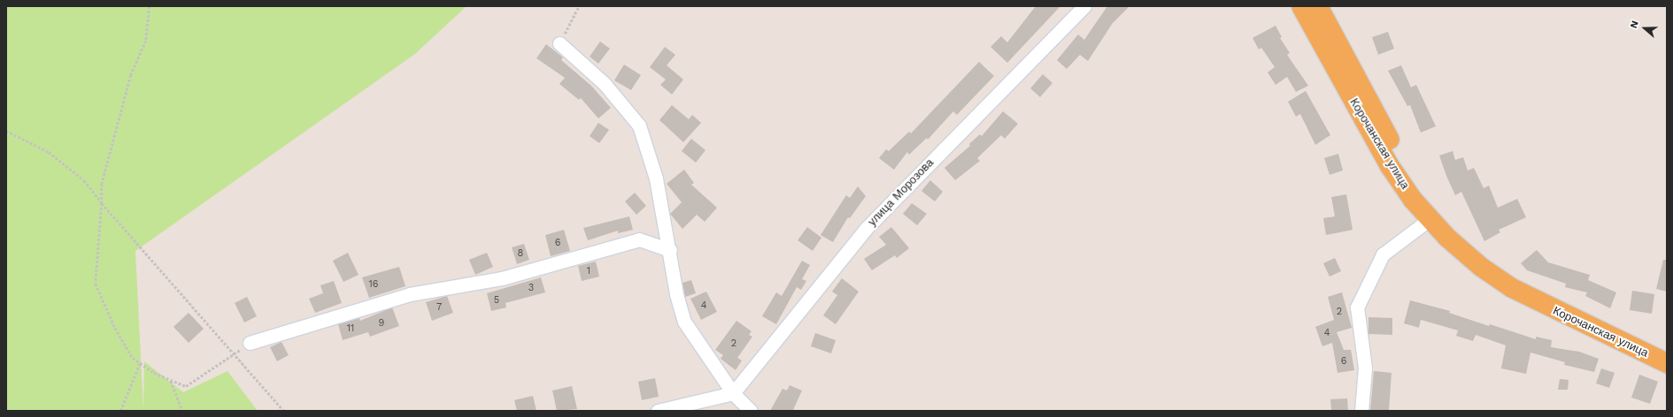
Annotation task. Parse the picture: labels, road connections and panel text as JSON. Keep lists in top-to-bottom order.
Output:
{
  "streets": {
    "main road": ["Корочанская улица"],
    "street": ["улица Морозова"]
  },
  "house_numbers": [
    "6",
    "8",
    "1",
    "16",
    "3",
    "5",
    "4",
    "7",
    "2",
    "9",
    "11",
    "4",
    "2",
    "6"
  ],
  "north": "left"
}
